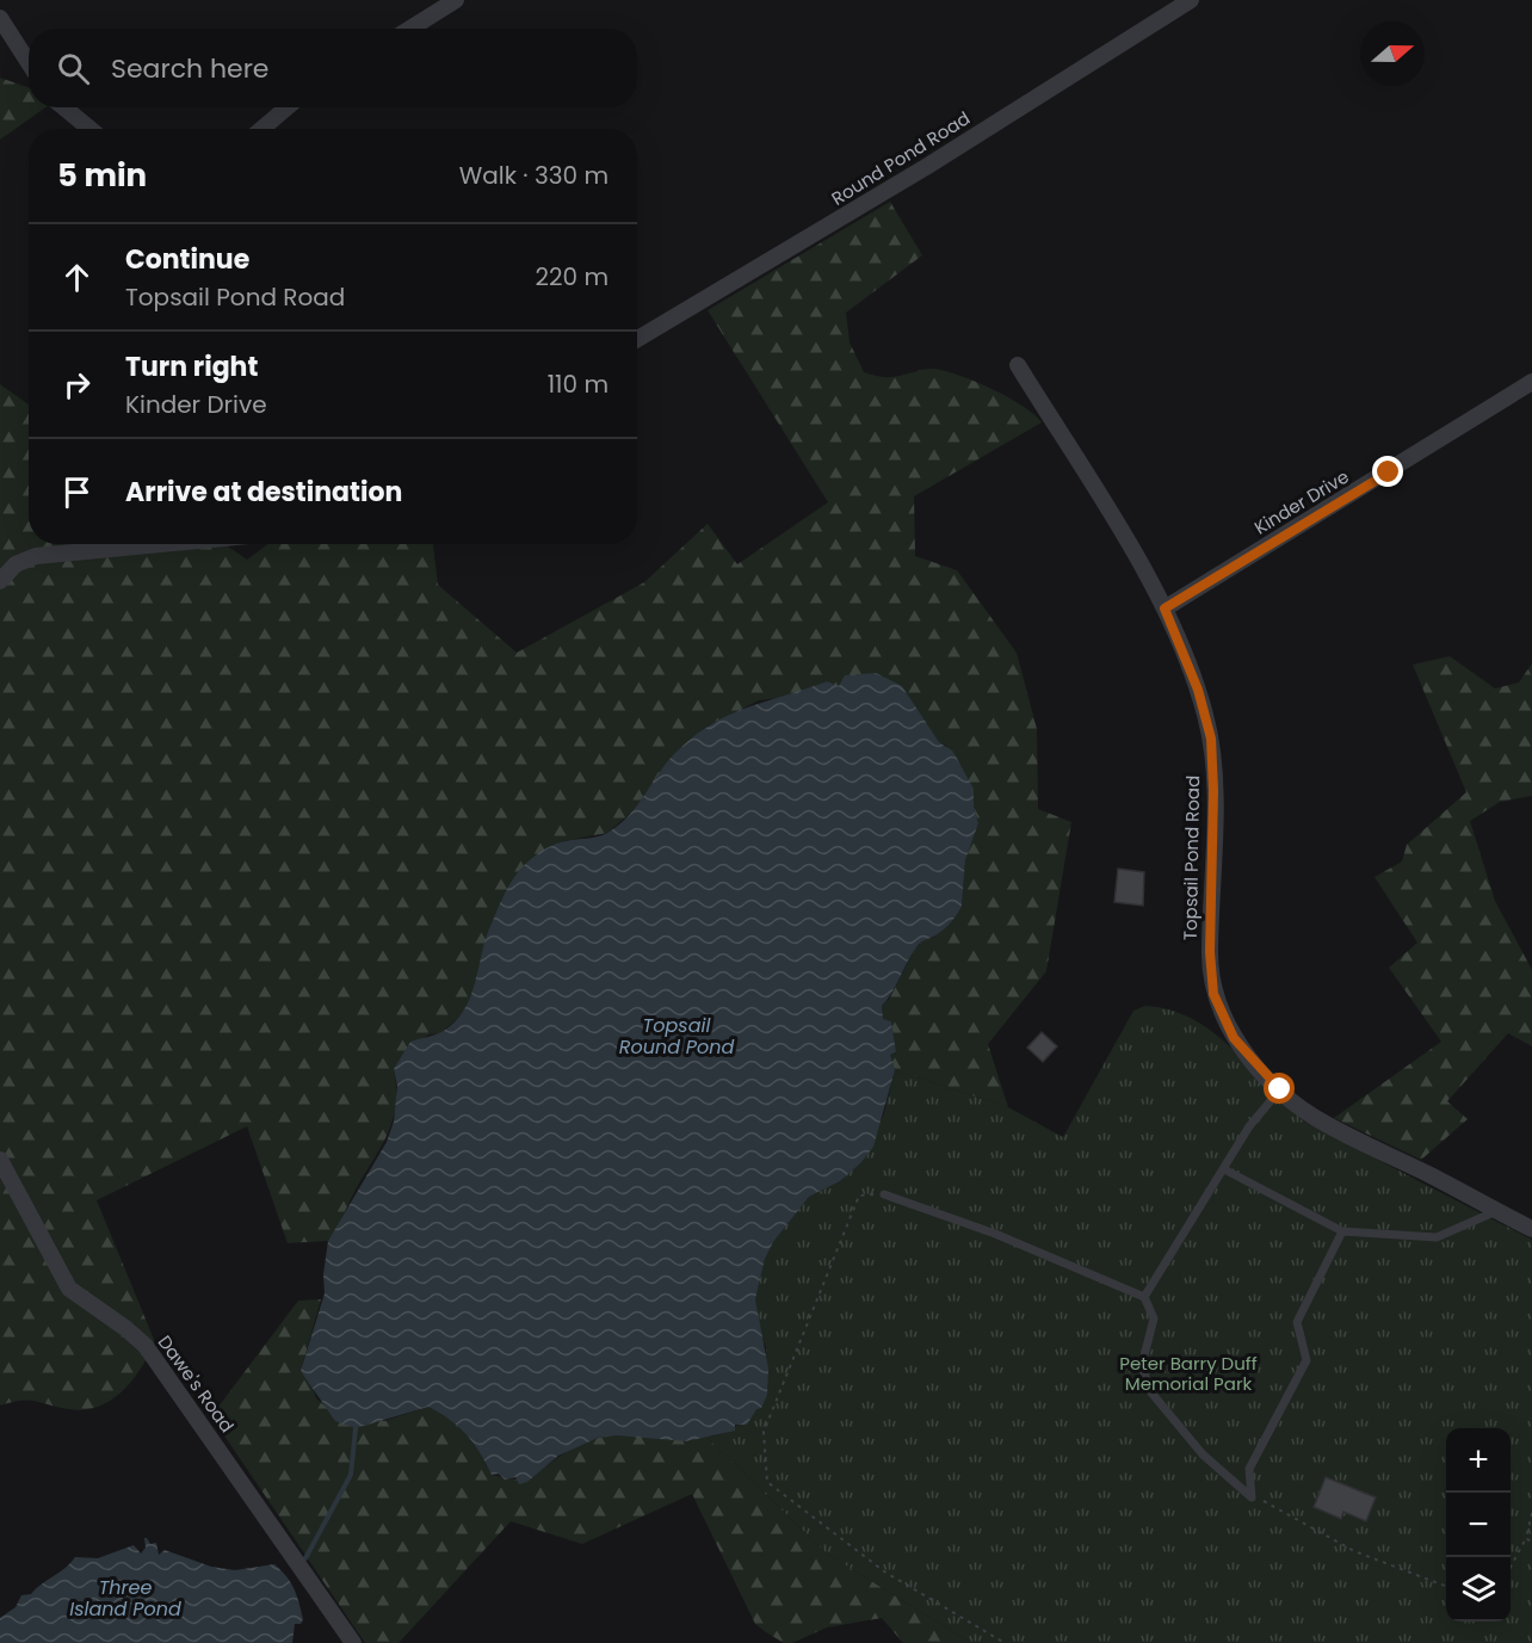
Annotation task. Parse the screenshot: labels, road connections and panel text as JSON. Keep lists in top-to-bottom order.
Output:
{
  "streets": {
    "street": [
      "Round Pond Road",
      "Kinder Drive",
      "Topsail Pond Road",
      "Dawe's Road"
    ]
  },
  "crossings": [
    ["Kinder Drive", "Topsail Pond Road"]
  ],
  "water": ["Topsail Round Pond", "Three Island Pond"],
  "parks": ["Peter Barry Duff Memorial Park"],
  "north": "right",
  "page": {
    "search": "Search here",
    "heading": ["5 min", "Walk · 330 m"],
    "list": [
      ["Continue", "Topsail Pond Road", "220 m"],
      ["Turn right", "Kinder Drive", "110 m"],
      "Arrive at destination"
    ],
    "map_buttons": ["+", "−"]
  }
}
